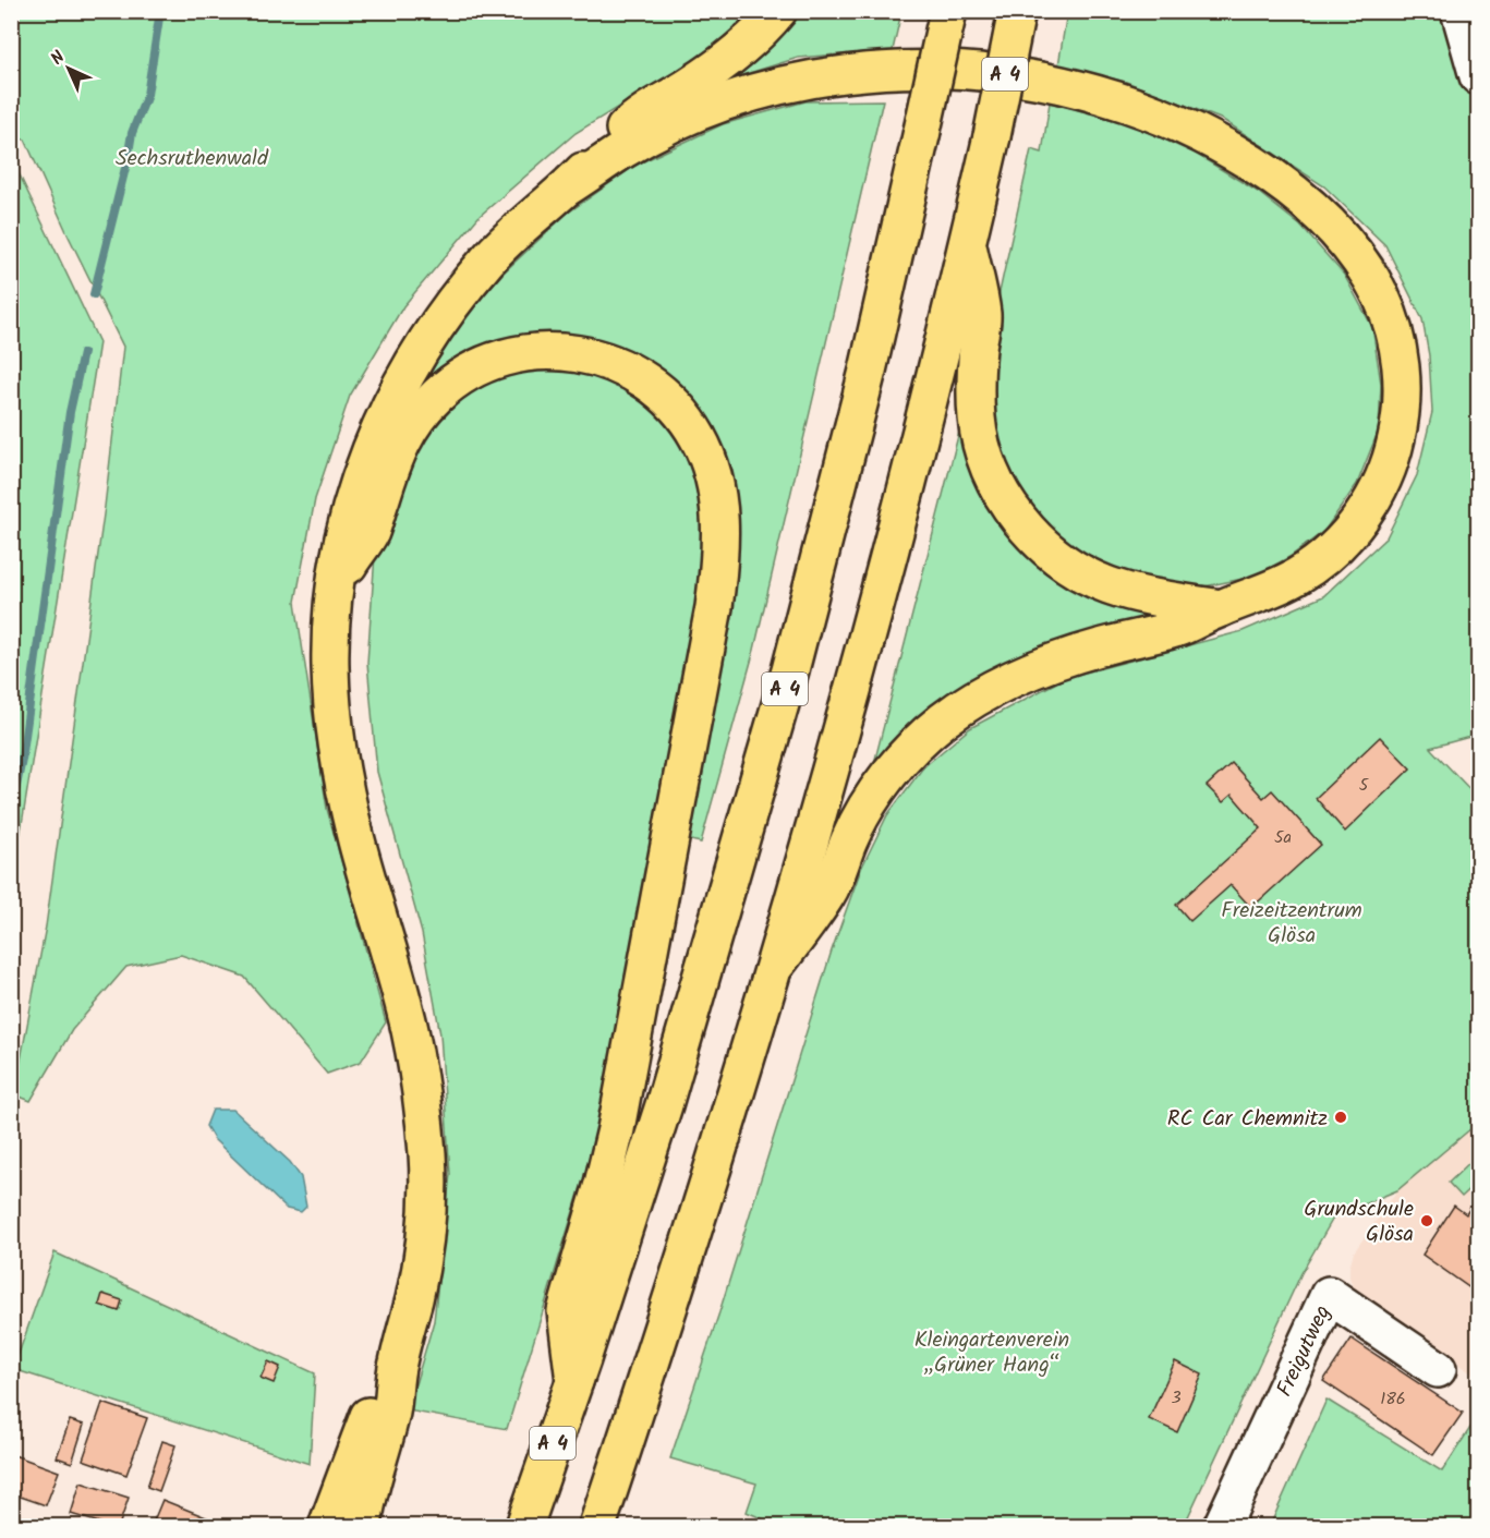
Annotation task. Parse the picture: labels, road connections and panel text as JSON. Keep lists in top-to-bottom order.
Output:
{
  "streets": {
    "highway": ["A 4"],
    "street": ["Freigutweg"]
  },
  "parks": ["Sechsruthenwald", "Freizeitzentrum Glösa", "Kleingartenverein „Grüner Hang“"],
  "places": ["RC Car Chemnitz", "Grundschule Glösa"],
  "house_numbers": [
    "5",
    "5a",
    "3",
    "186"
  ],
  "north": "top left"
}
